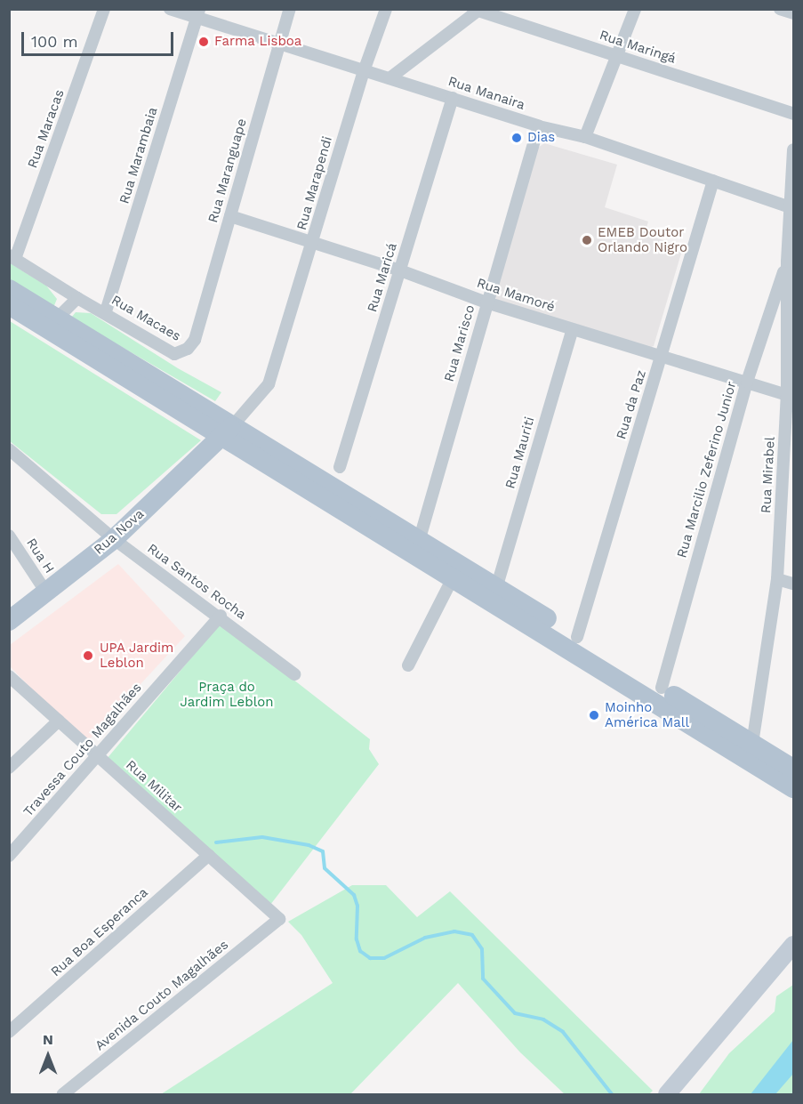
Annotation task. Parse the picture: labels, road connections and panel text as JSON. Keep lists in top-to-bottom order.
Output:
{
  "streets": {
    "main road": ["Rua Nova"],
    "street": [
      "Rua Maringá",
      "Rua Manaira",
      "Rua Maracas",
      "Rua Marambaia",
      "Rua Maranguape",
      "Rua Marapendi",
      "Rua Maricá",
      "Rua Mamoré",
      "Rua Macaes",
      "Rua Marisco",
      "Rua da Paz",
      "Rua Mauriti",
      "Rua Marcilio Zeferino Junior",
      "Rua Mirabel",
      "Rua H",
      "Rua Santos Rocha",
      "Travessa Couto Magalhães",
      "Rua Militar",
      "Rua Boa Esperanca",
      "Avenida Couto Magalhães"
    ]
  },
  "crossings": [
    ["Rua Manaira", "Rua Marambaia"],
    ["Rua Manaira", "Rua Maranguape"],
    ["Rua Manaira", "Rua Marapendi"],
    ["Rua Manaira", "Rua Maricá"],
    ["Rua Manaira", "Rua Marisco"],
    ["Rua Manaira", "Rua da Paz"],
    ["Rua Manaira", "Rua Mirabel"],
    ["Rua Maracas", "Rua Macaes"],
    ["Rua Marambaia", "Rua Macaes"],
    ["Rua Maranguape", "Rua Mamoré"],
    ["Rua Maranguape", "Rua Macaes"],
    ["Rua Marapendi", "Rua Mamoré"],
    ["Rua Marapendi", "Rua Nova"],
    ["Rua Maricá", "Rua Mamoré"],
    ["Rua Mamoré", "Rua Marisco"],
    ["Rua Mamoré", "Rua da Paz"],
    ["Rua Mamoré", "Rua Mauriti"],
    ["Rua Mamoré", "Rua Marcilio Zeferino Junior"],
    ["Rua Mamoré", "Rua Mirabel"],
    ["Rua Marcilio Zeferino Junior", "Rua Mirabel"],
    ["Rua Nova", "Rua H"],
    ["Rua Nova", "Rua Santos Rocha"],
    ["Rua Santos Rocha", "Travessa Couto Magalhães"],
    ["Travessa Couto Magalhães", "Rua Militar"],
    ["Rua Militar", "Rua Boa Esperanca"],
    ["Rua Militar", "Avenida Couto Magalhães"]
  ],
  "parks": ["Praça do Jardim Leblon"],
  "places": [
    "Farma Lisboa",
    "Dias",
    "EMEB Doutor Orlando Nigro",
    "UPA Jardim Leblon",
    "Moinho América Mall"
  ],
  "scale_bar": "100 m",
  "north": "top"
}
